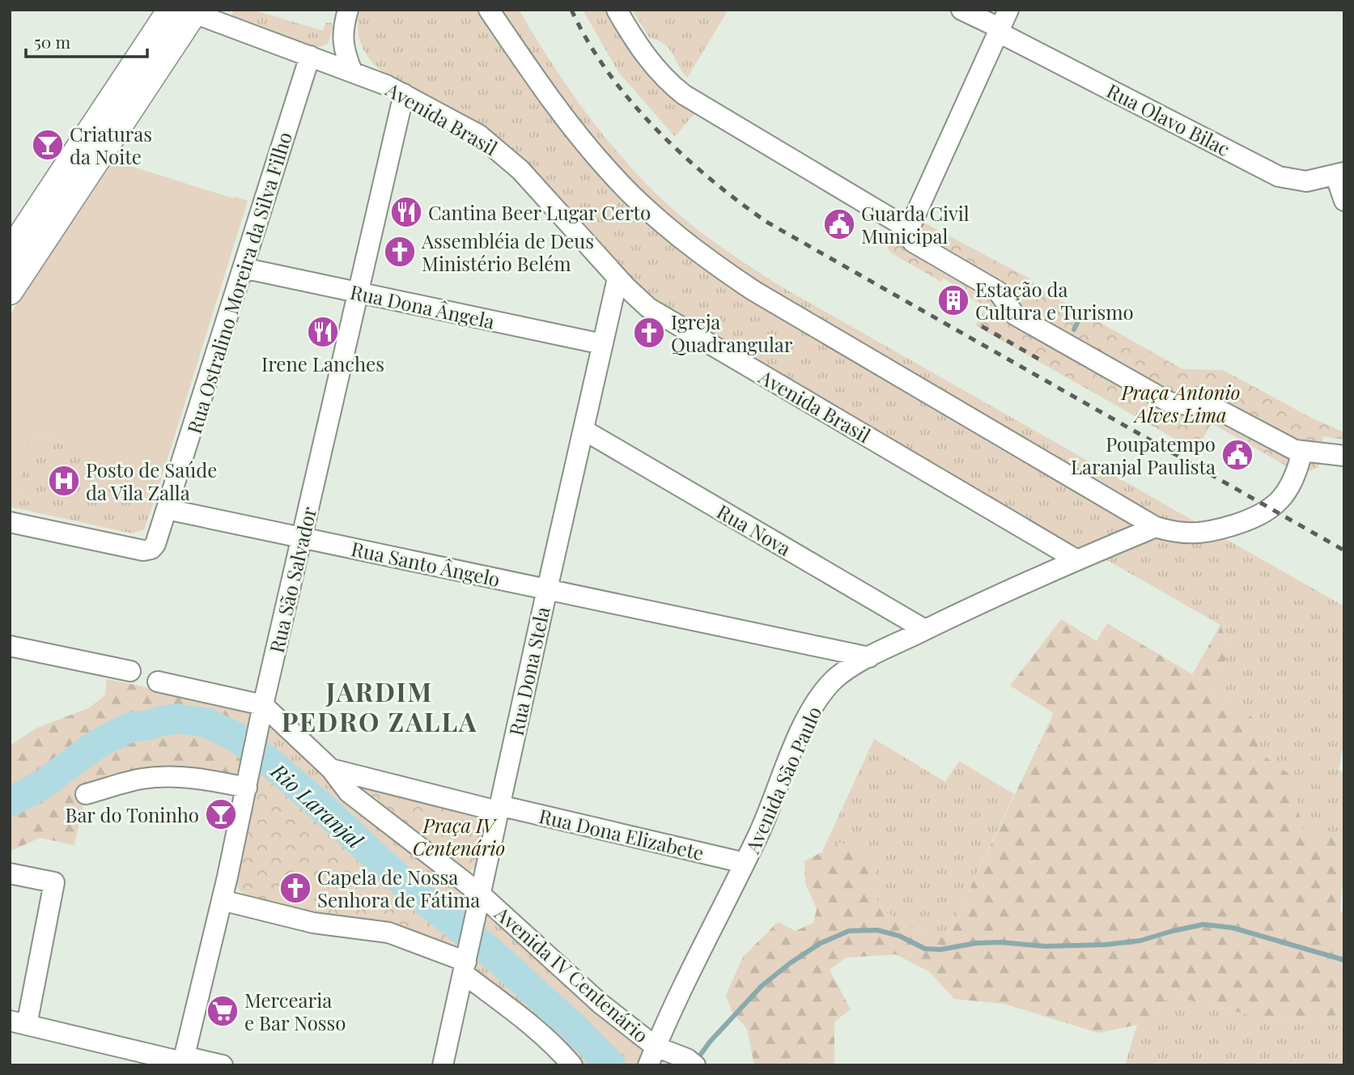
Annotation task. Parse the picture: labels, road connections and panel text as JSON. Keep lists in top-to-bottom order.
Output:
{
  "streets": {
    "street": [
      "Avenida Brasil",
      "Rua Olavo Bilac",
      "Rua Ostralino Moreira da Silva Filho",
      "Rua Dona Ângela",
      "Rua Nova",
      "Rua Santo Ângelo",
      "Rua São Salvador",
      "Rua Dona Stela",
      "Avenida São Paulo",
      "Rua Dona Elizabete",
      "Avenida IV Centenário"
    ]
  },
  "crossings": [
    ["Avenida Brasil", "Rua Ostralino Moreira da Silva Filho"],
    ["Avenida Brasil", "Rua São Salvador"],
    ["Avenida Brasil", "Rua Dona Stela"],
    ["Avenida Brasil", "Avenida São Paulo"],
    ["Rua Ostralino Moreira da Silva Filho", "Rua Dona Ângela"],
    ["Rua Ostralino Moreira da Silva Filho", "Rua Santo Ângelo"],
    ["Rua Dona Ângela", "Rua São Salvador"],
    ["Rua Dona Ângela", "Rua Dona Stela"],
    ["Rua Nova", "Rua Dona Stela"],
    ["Rua Nova", "Avenida São Paulo"],
    ["Rua Santo Ângelo", "Rua São Salvador"],
    ["Rua Santo Ângelo", "Rua Dona Stela"],
    ["Rua Santo Ângelo", "Avenida São Paulo"],
    ["Rua São Salvador", "Avenida IV Centenário"],
    ["Rua Dona Stela", "Rua Dona Elizabete"],
    ["Rua Dona Stela", "Avenida IV Centenário"],
    ["Avenida São Paulo", "Rua Dona Elizabete"],
    ["Avenida São Paulo", "Avenida IV Centenário"],
    ["Rua Dona Elizabete", "Avenida IV Centenário"]
  ],
  "districts": ["JARDIM PEDRO ZALLA"],
  "water": ["Rio Laranjal"],
  "parks": ["Praça Antonio Alves Lima", "Praça IV Centenário"],
  "places": {
    "bar": ["Criaturas da Noite", "Bar do Toninho"],
    "restaurant": ["Cantina Beer Lugar Certo", "Irene Lanches"],
    "public building": ["Guarda Civil Municipal", "Poupatempo Laranjal Paulista"],
    "church": ["Assembléia de Deus Ministério Belém", "Igreja Quadrangular", "Capela de Nossa Senhora de Fátima"],
    "building": ["Estação da Cultura e Turismo"],
    "hospital": ["Posto de Saúde da Vila Zalla"],
    "supermarket": ["Mercearia e Bar Nosso"]
  },
  "scale_bar": "50 m"
}
